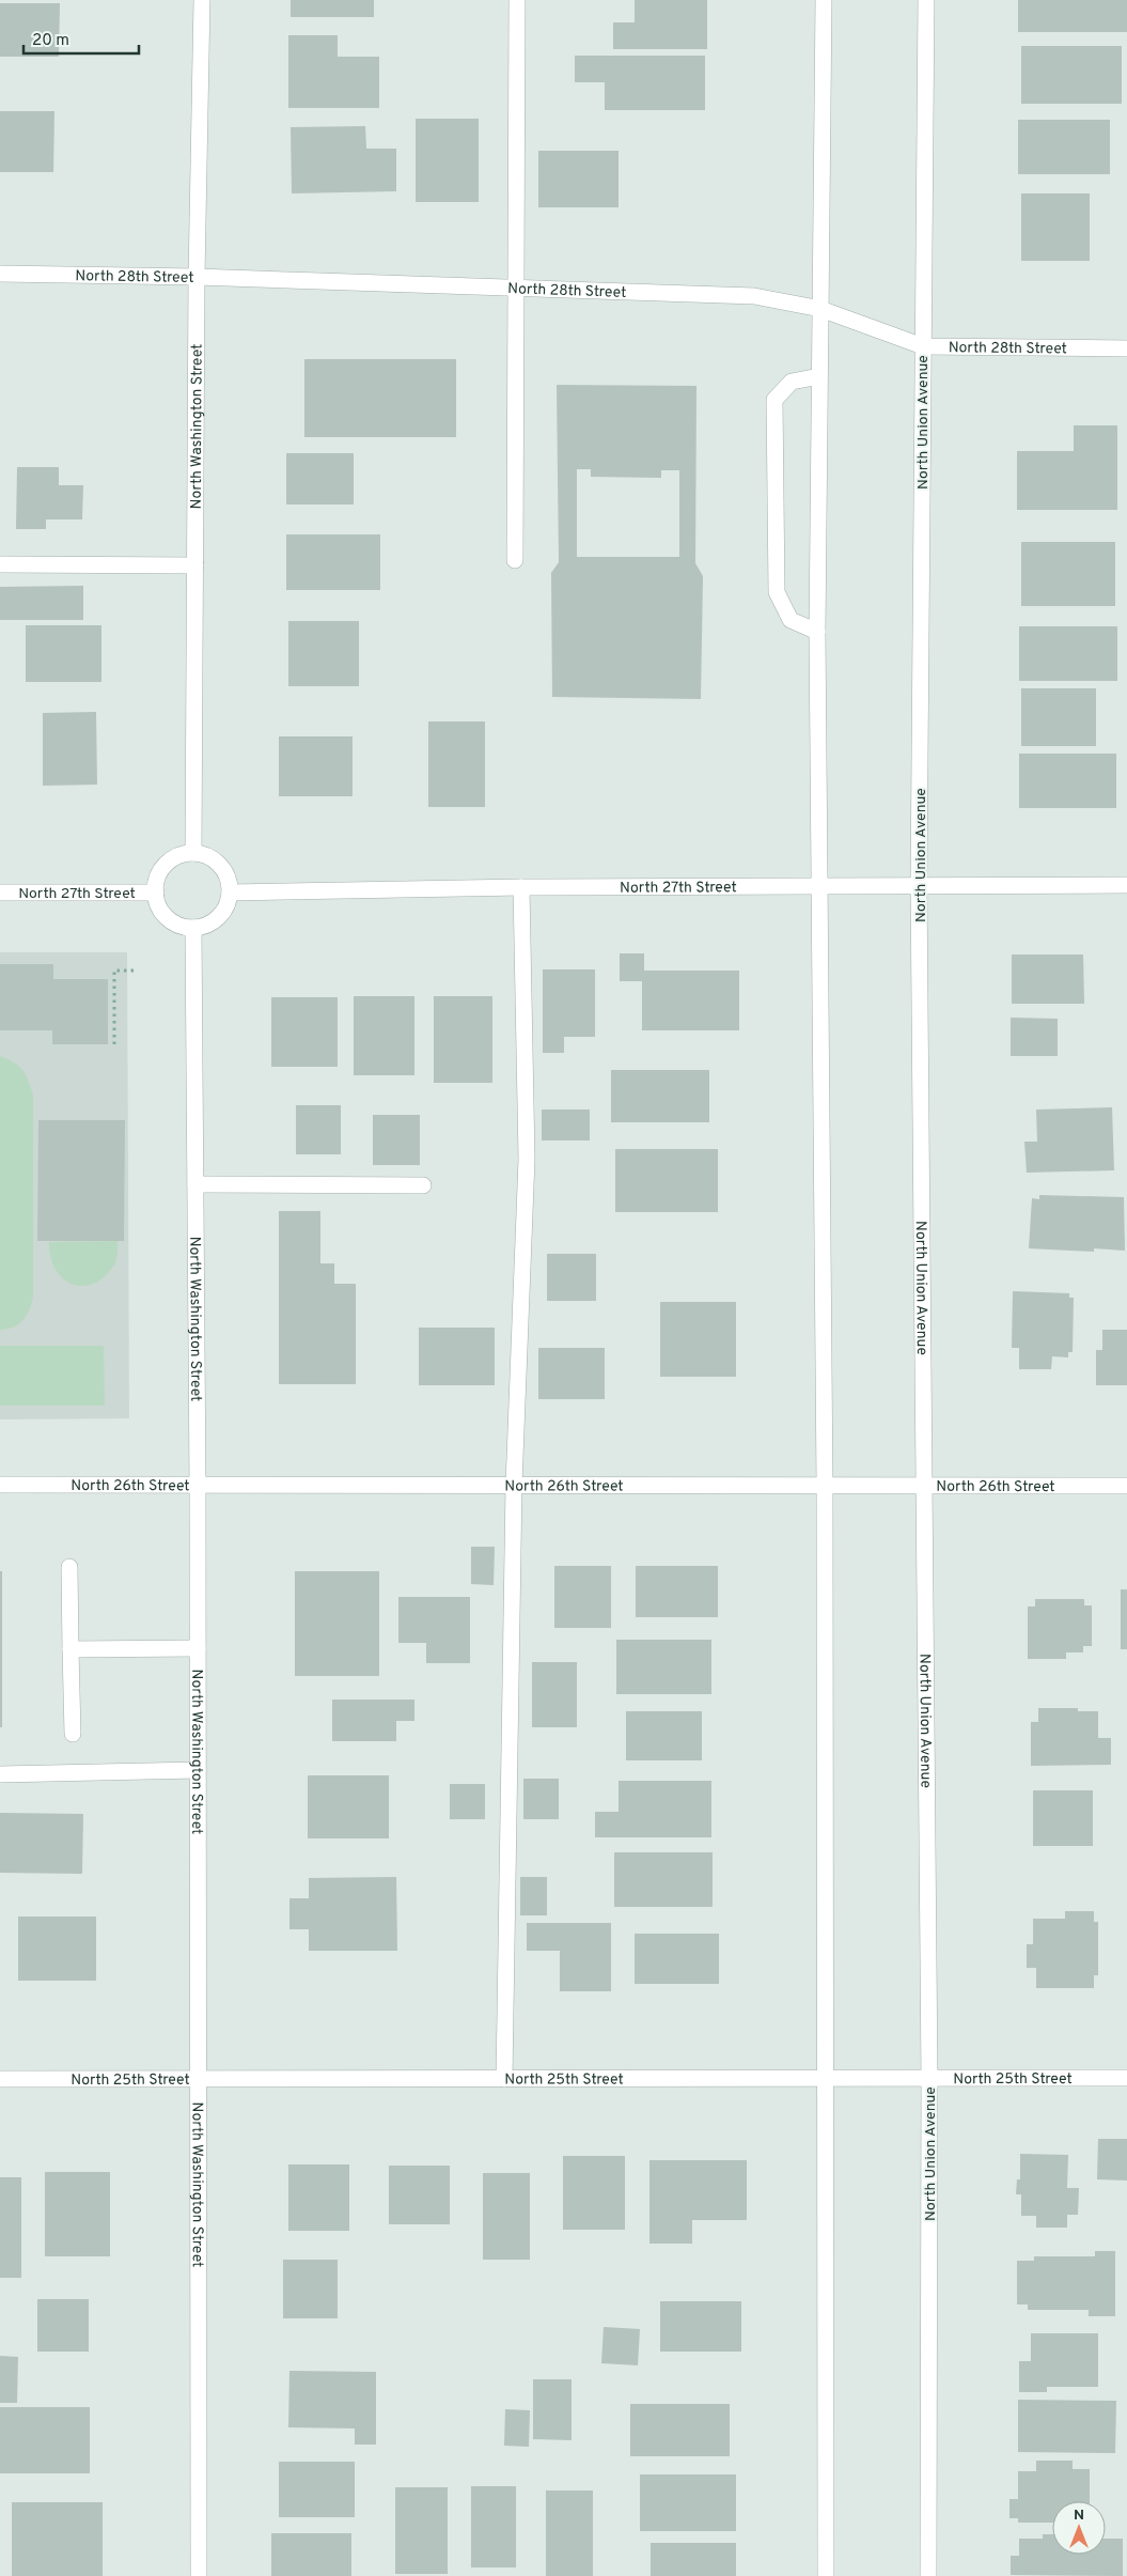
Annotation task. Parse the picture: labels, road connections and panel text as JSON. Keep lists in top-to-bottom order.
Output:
{
  "streets": {
    "street": [
      "North 28th Street",
      "North Union Avenue",
      "North Washington Street",
      "North 27th Street",
      "North 26th Street",
      "North 25th Street"
    ]
  },
  "crossings": [
    ["North 28th Street", "North Union Avenue"],
    ["North 28th Street", "North Washington Street"],
    ["North Union Avenue", "North 27th Street"],
    ["North Union Avenue", "North 26th Street"],
    ["North Union Avenue", "North 25th Street"],
    ["North Washington Street", "North 27th Street"],
    ["North Washington Street", "North 26th Street"],
    ["North Washington Street", "North 25th Street"]
  ],
  "scale_bar": "20 m",
  "north": "top"
}
